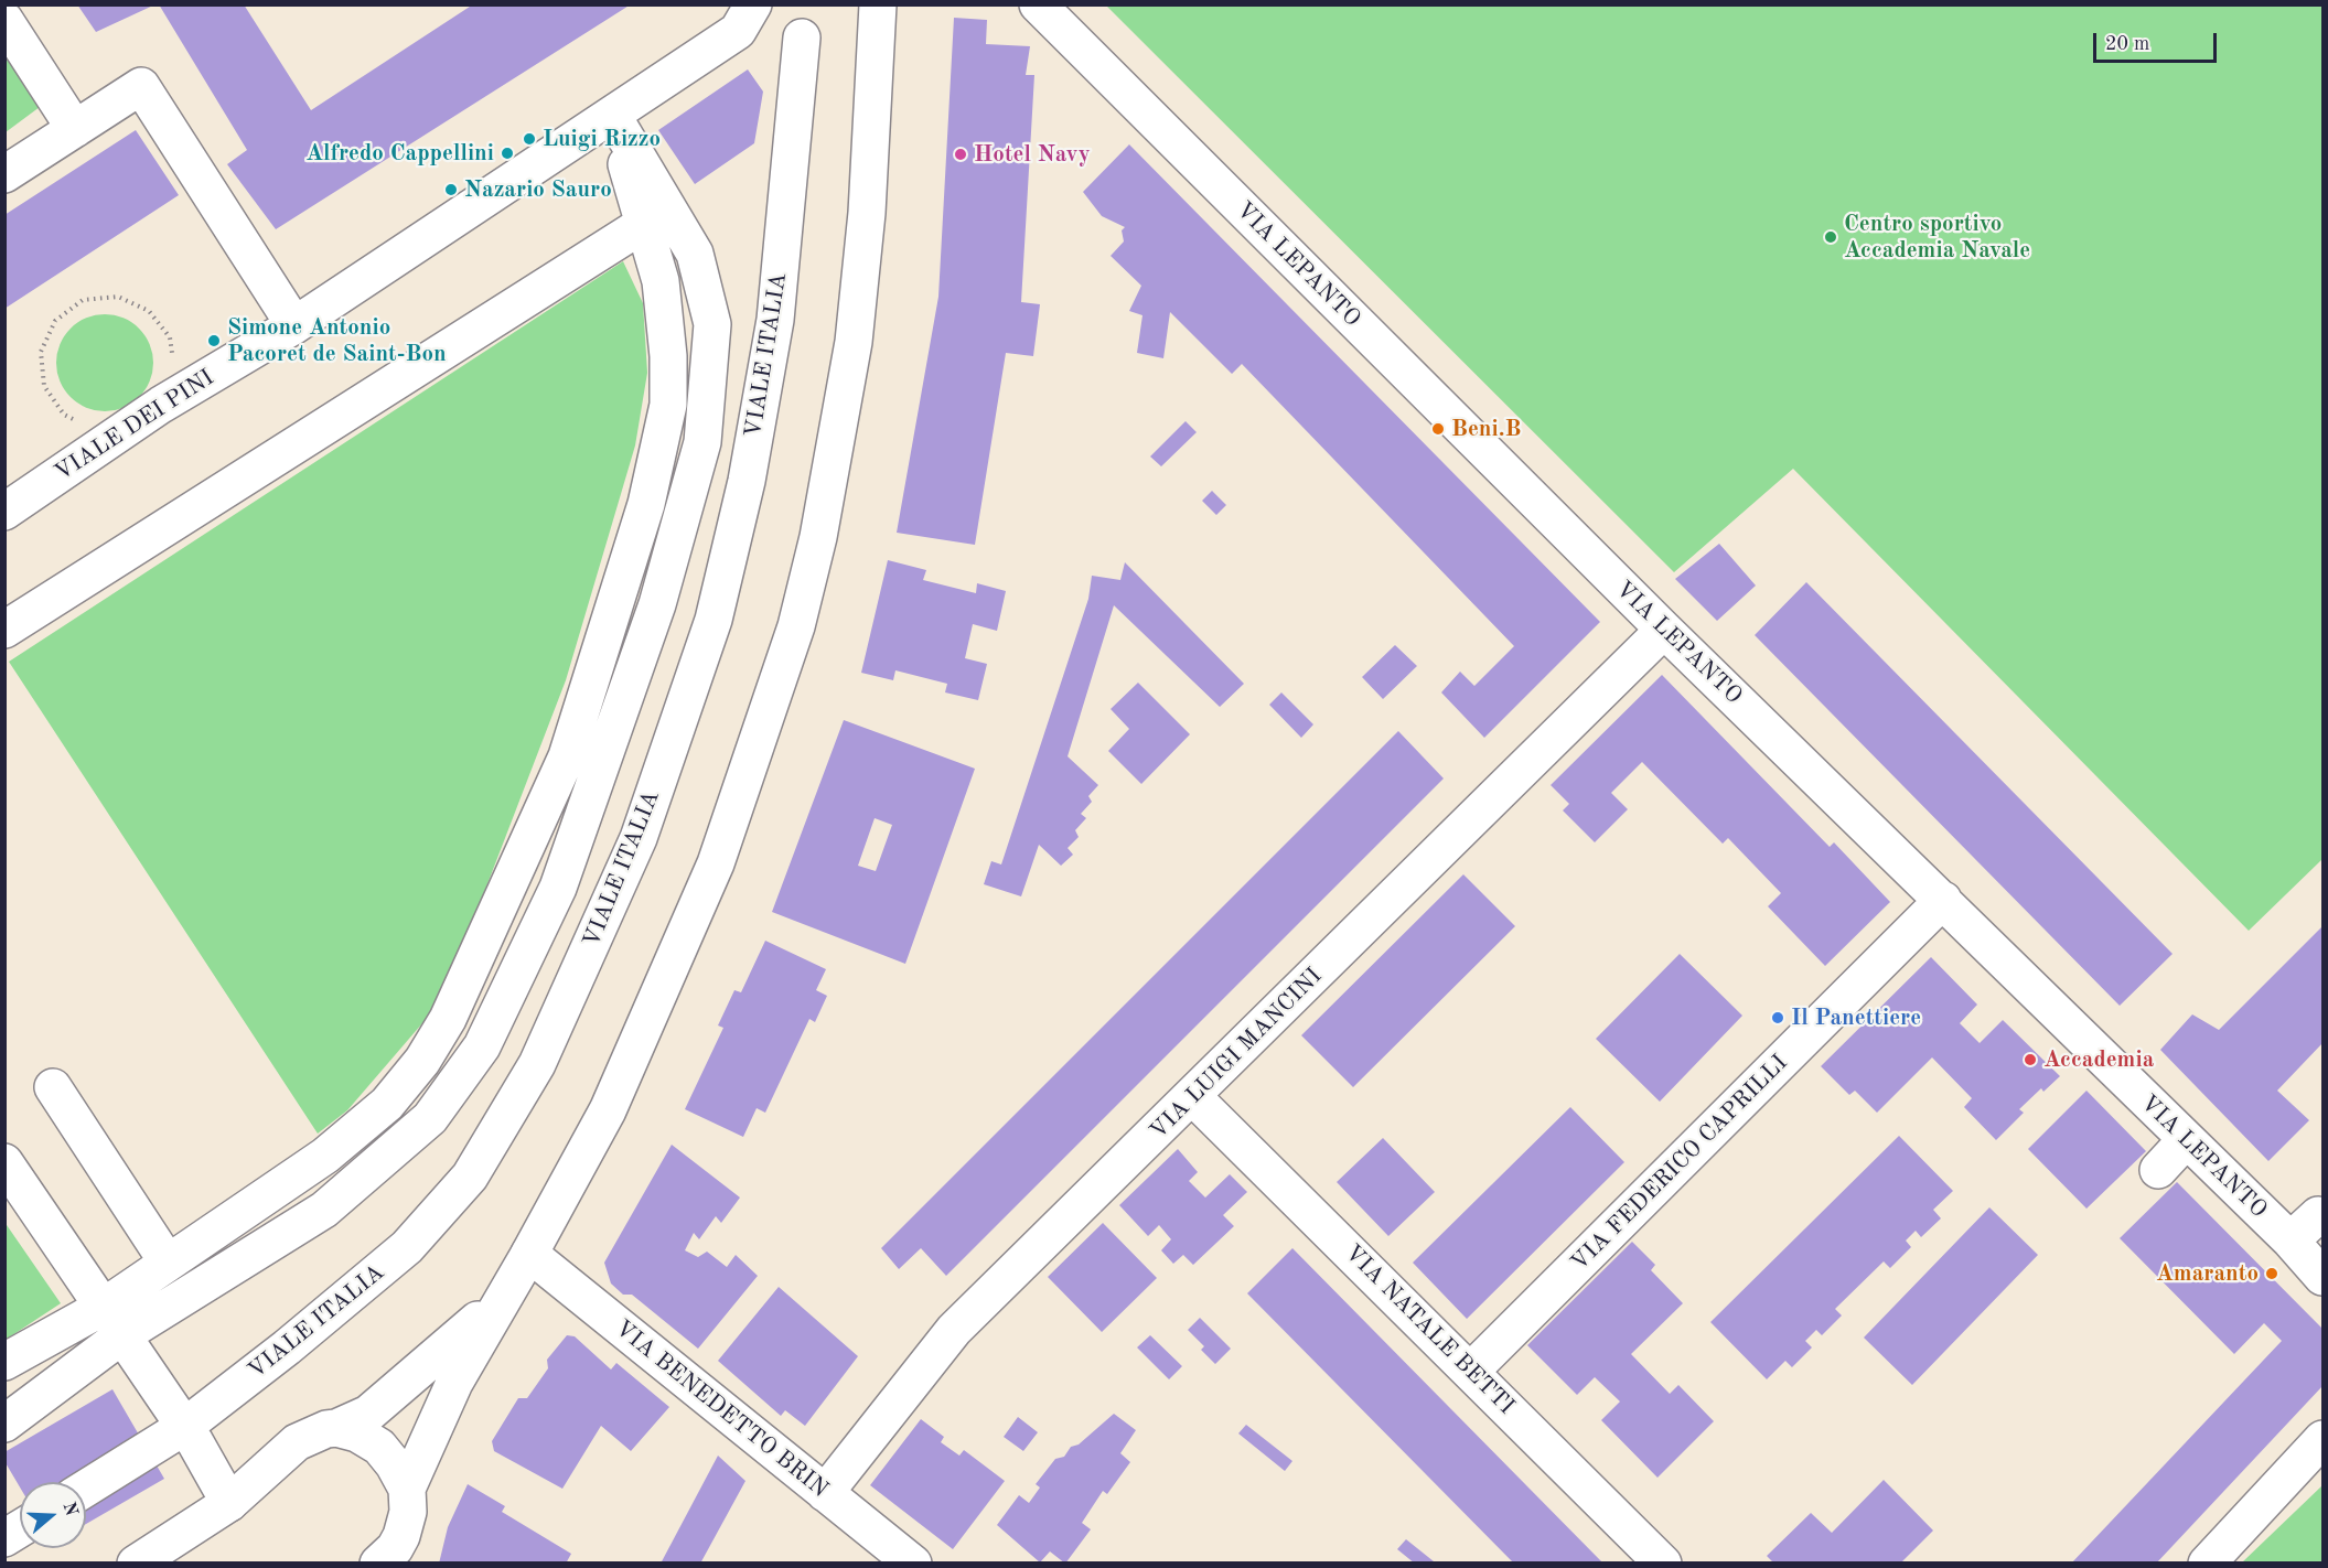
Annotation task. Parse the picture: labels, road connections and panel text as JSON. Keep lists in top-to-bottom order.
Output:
{
  "streets": {
    "street": [
      "VIA LEPANTO",
      "VIALE ITALIA",
      "VIALE DEI PINI",
      "VIA LUIGI MANCINI",
      "VIA FEDERICO CAPRILLI",
      "VIA NATALE BETTI",
      "VIA BENEDETTO BRIN"
    ]
  },
  "crossings": [
    ["VIA LEPANTO", "VIA LUIGI MANCINI"],
    ["VIA LEPANTO", "VIA FEDERICO CAPRILLI"],
    ["VIA LUIGI MANCINI", "VIA NATALE BETTI"],
    ["VIA LUIGI MANCINI", "VIA BENEDETTO BRIN"],
    ["VIA FEDERICO CAPRILLI", "VIA NATALE BETTI"]
  ],
  "places": [
    "Luigi Rizzo",
    "Alfredo Cappellini",
    "Hotel Navy",
    "Nazario Sauro",
    "Centro sportivo Accademia Navale",
    "Simone Antonio Pacoret de Saint-Bon",
    "Beni.B",
    "Il Panettiere",
    "Accademia",
    "Amaranto"
  ],
  "scale_bar": "20 m",
  "north": "right"
}
